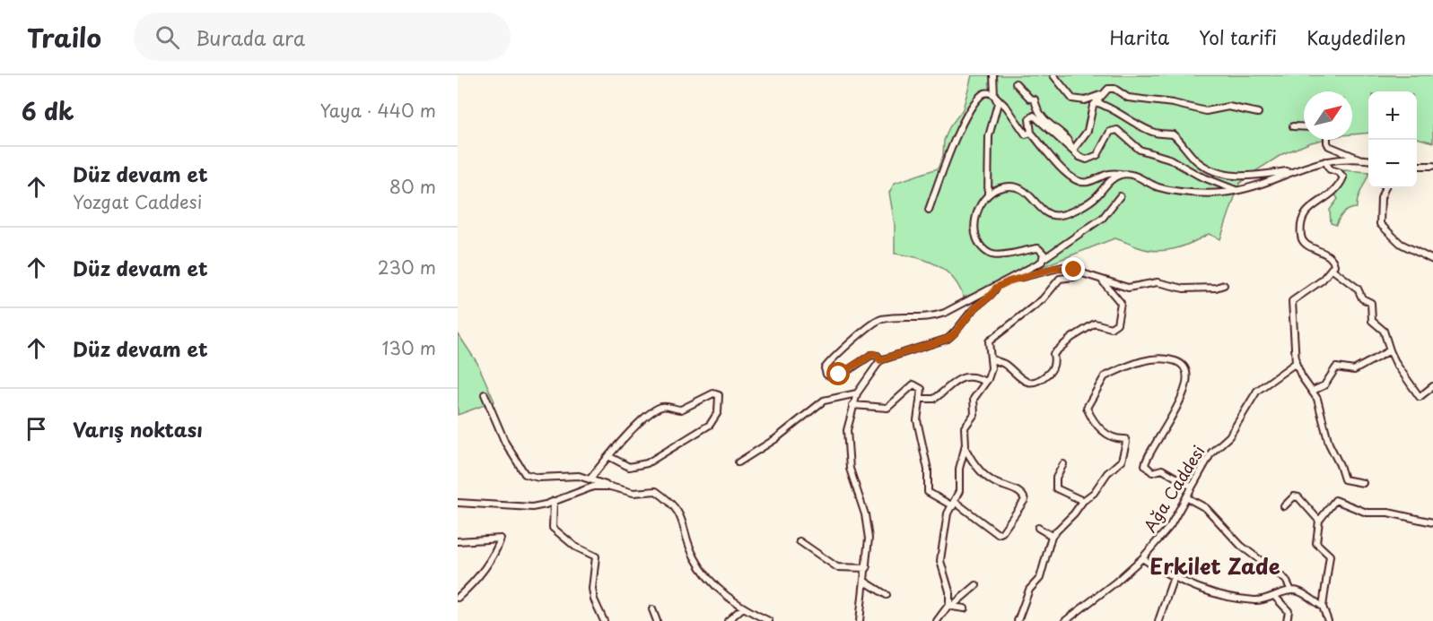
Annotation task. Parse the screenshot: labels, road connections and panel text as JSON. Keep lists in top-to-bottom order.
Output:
{
  "streets": {
    "street": ["Ağa Caddesi"]
  },
  "districts": ["Erkilet Zade"],
  "north": "top right",
  "page": {
    "header": "Trailo",
    "search": "Burada ara",
    "nav": ["Harita", "Yol tarifi", "Kaydedilen"],
    "heading": ["6 dk", "Yaya · 440 m"],
    "map_buttons": ["+", "−"],
    "list": [
      ["Düz devam et", "Yozgat Caddesi", "80 m"],
      ["Düz devam et", "230 m"],
      ["Düz devam et", "130 m"],
      "Varış noktası"
    ]
  }
}
